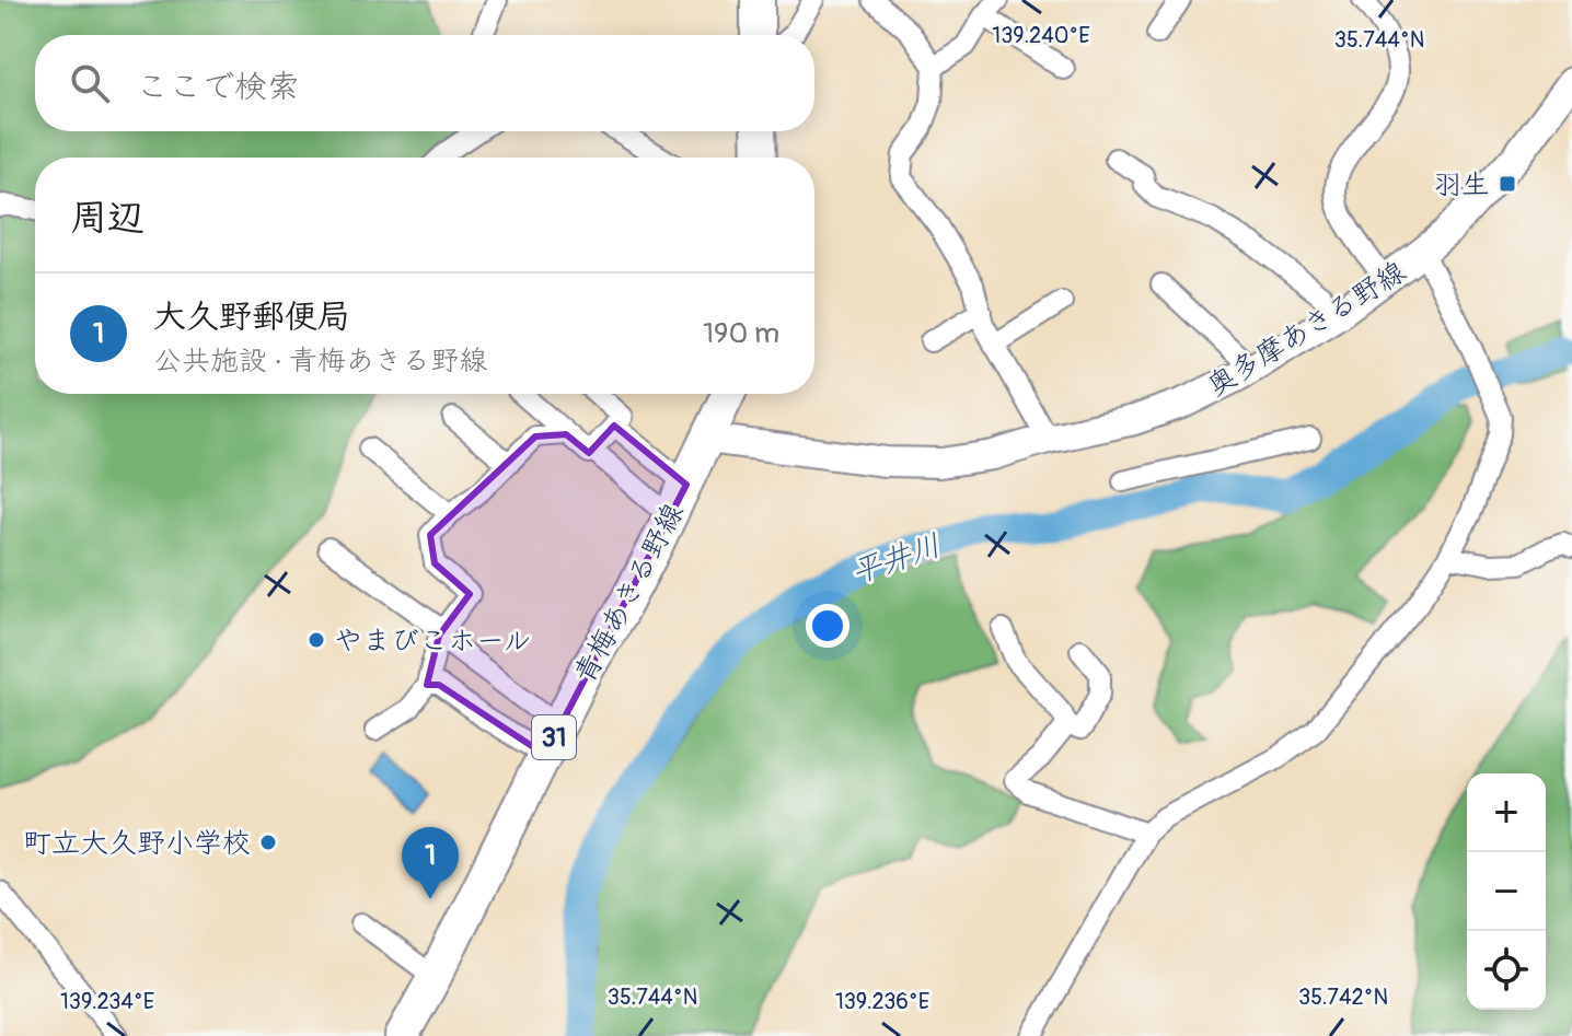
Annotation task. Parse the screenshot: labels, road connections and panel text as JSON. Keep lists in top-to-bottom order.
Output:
{
  "streets": {
    "main road": ["奥多摩あきる野線", "青梅あきる野線", "31"]
  },
  "crossings": [
    ["奥多摩あきる野線", "青梅あきる野線"]
  ],
  "water": ["平井川"],
  "places": {
    "transit": ["羽生"],
    "other": ["やまびこホール", "町立大久野小学校"]
  },
  "page": {
    "search": "ここで検索",
    "heading": "周辺",
    "list": [
      {
        "mark": "1",
        "name": "大久野郵便局",
        "note": "公共施設 · 青梅あきる野線",
        "value": "190 m"
      }
    ],
    "map_buttons": ["+", "−"],
    "pins": "1"
  },
  "coordinates": [
    "139.240°E",
    "35.744°N",
    "35.742°N",
    "139.234°E",
    "139.236°E"
  ]
}
